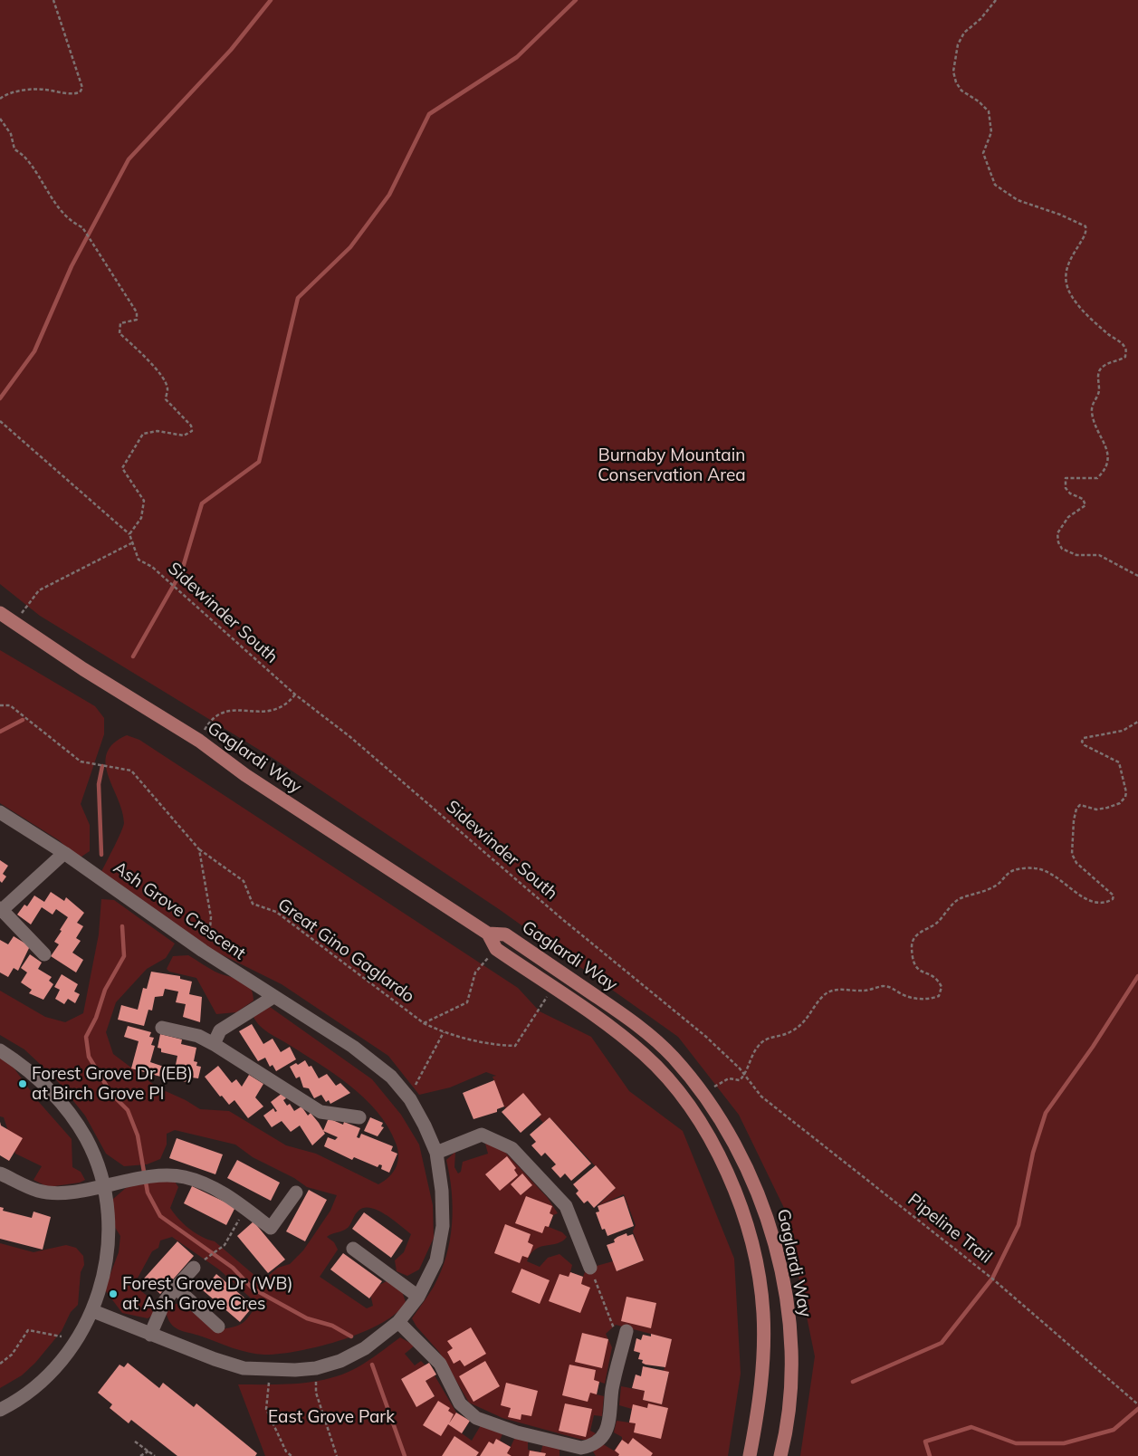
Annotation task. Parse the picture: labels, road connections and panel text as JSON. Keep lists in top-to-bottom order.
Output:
{
  "streets": {
    "main road": ["Gaglardi Way"],
    "street": ["Ash Grove Crescent"],
    "path": ["Sidewinder South", "Great Gino Gaglardo", "Pipeline Trail"]
  },
  "crossings": [
    ["Sidewinder South", "Pipeline Trail"]
  ],
  "parks": ["Burnaby Mountain Conservation Area", "East Grove Park"],
  "places": ["Forest Grove Dr (EB) at Birch Grove Pl", "Forest Grove Dr (WB) at Ash Grove Cres"]
}
